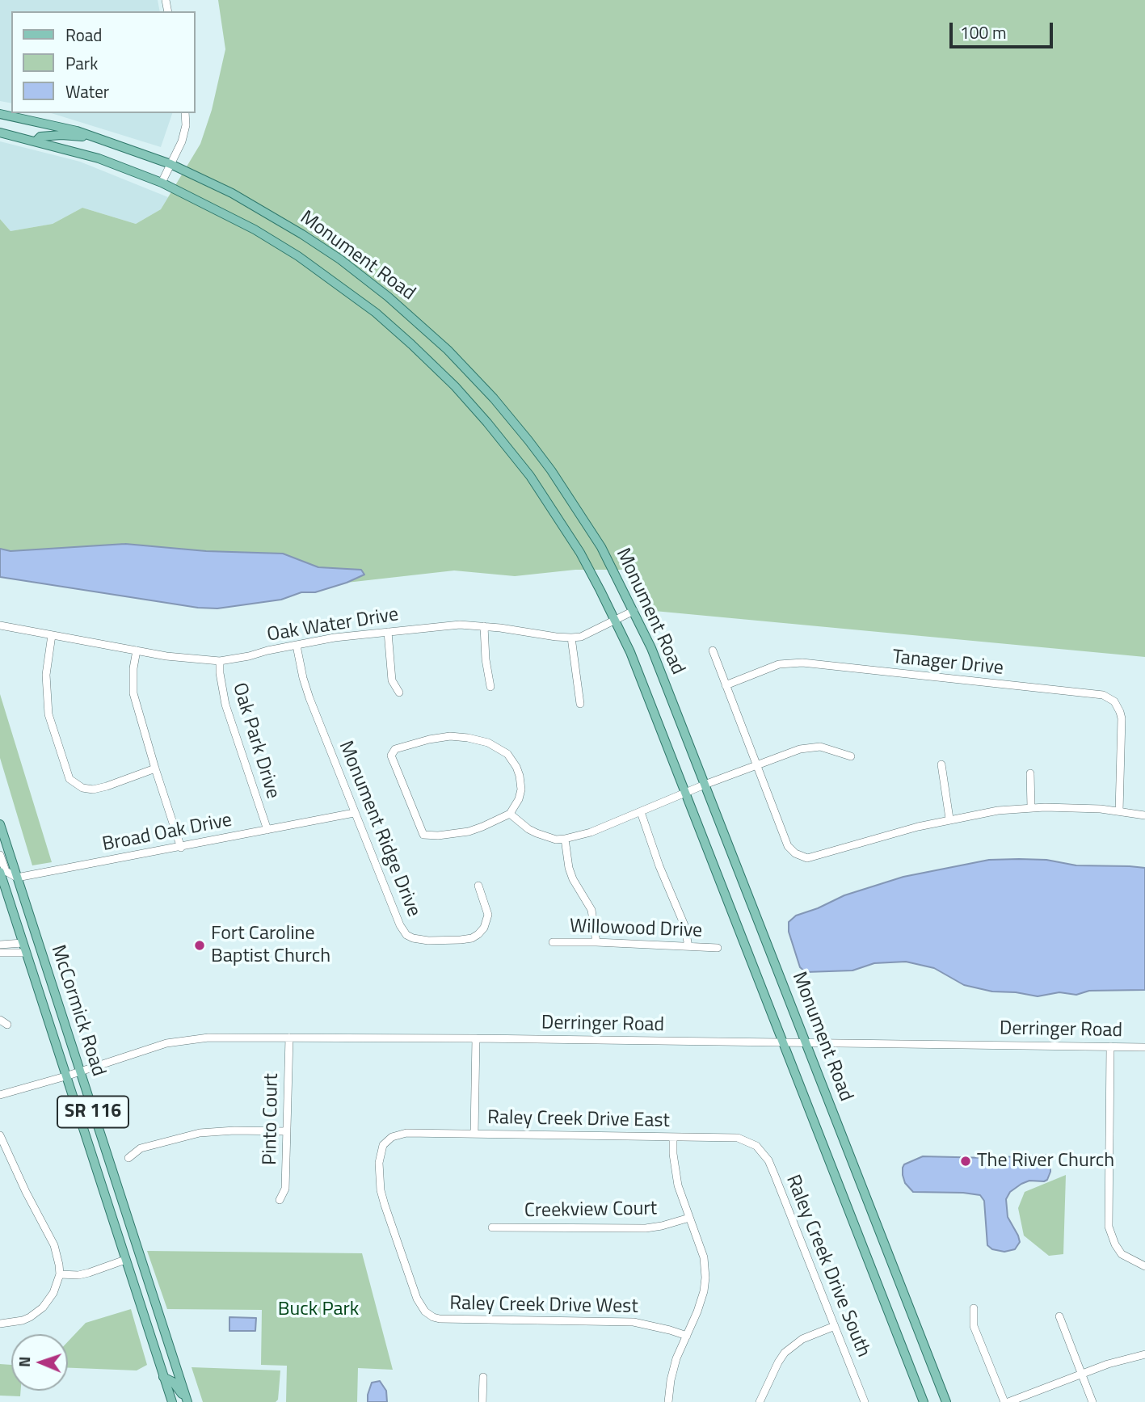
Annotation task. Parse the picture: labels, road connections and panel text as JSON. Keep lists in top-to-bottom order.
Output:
{
  "streets": {
    "main road": ["Monument Road", "McCormick Road", "SR 116"],
    "street": [
      "Oak Water Drive",
      "Tanager Drive",
      "Oak Park Drive",
      "Monument Ridge Drive",
      "Broad Oak Drive",
      "Willowood Drive",
      "Derringer Road",
      "Pinto Court",
      "Raley Creek Drive East",
      "Creekview Court",
      "Raley Creek Drive South",
      "Raley Creek Drive West"
    ]
  },
  "crossings": [
    ["Monument Road", "Oak Water Drive"],
    ["Monument Road", "Derringer Road"],
    ["Oak Water Drive", "Oak Park Drive"],
    ["Oak Water Drive", "Monument Ridge Drive"],
    ["Oak Park Drive", "Broad Oak Drive"],
    ["Monument Ridge Drive", "Broad Oak Drive"],
    ["Broad Oak Drive", "McCormick Road"],
    ["McCormick Road", "Derringer Road"],
    ["Derringer Road", "Pinto Court"],
    ["Raley Creek Drive East", "Raley Creek Drive South"],
    ["Raley Creek Drive East", "Raley Creek Drive West"]
  ],
  "parks": ["Buck Park"],
  "places": ["Fort Caroline Baptist Church", "The River Church"],
  "legend": ["Road", "Park", "Water"],
  "scale_bar": "100 m",
  "north": "left"
}
